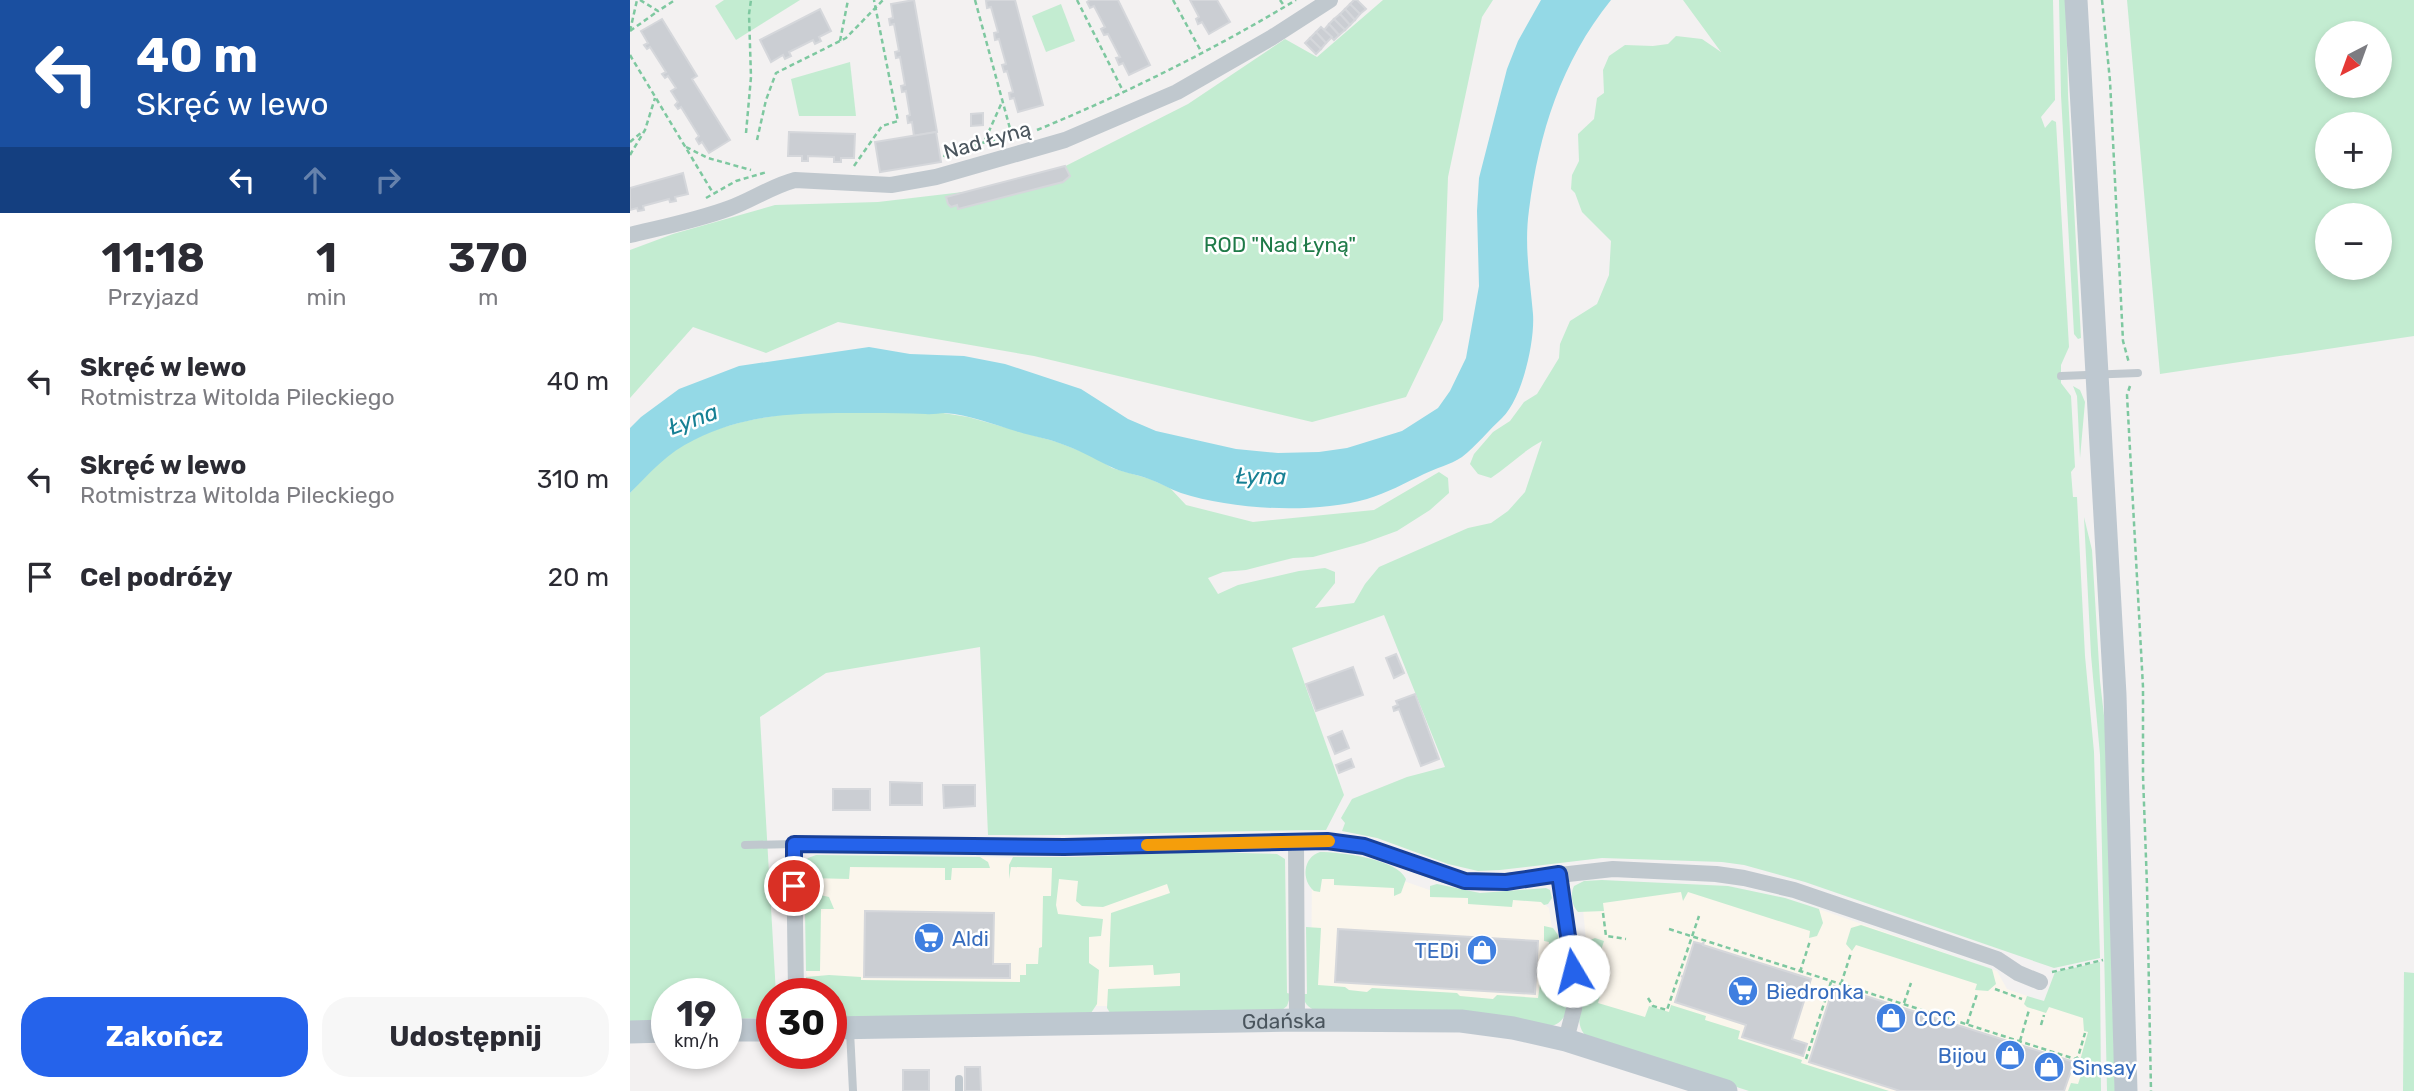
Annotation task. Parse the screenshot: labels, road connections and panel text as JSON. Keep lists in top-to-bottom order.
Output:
{
  "streets": {
    "main road": ["Gdańska"],
    "street": ["Nad Łyną"]
  },
  "water": ["Łyna"],
  "parks": ["ROD \"Nad Łyną\""],
  "places": {
    "supermarket": ["Aldi", "Biedronka"],
    "shop": [
      "TEDi",
      "CCC",
      "Bijou",
      "Sinsay"
    ]
  },
  "north": "bottom left",
  "page": {
    "turn": ["40 m", "Skręć w lewo"],
    "map_buttons": ["+", "−"],
    "eta": [
      "11:18",
      "Przyjazd",
      "1",
      "min",
      "370",
      "m"
    ],
    "list": [
      {
        "name": "Skręć w lewo",
        "note": "Rotmistrza Witolda Pileckiego",
        "value": "40 m"
      },
      {
        "name": "Skręć w lewo",
        "note": "Rotmistrza Witolda Pileckiego",
        "value": "310 m"
      },
      {
        "name": "Cel podróży",
        "value": "20 m"
      }
    ],
    "speed": "19 km/h",
    "limit": "30",
    "buttons": ["Zakończ", "Udostępnij"]
  }
}
